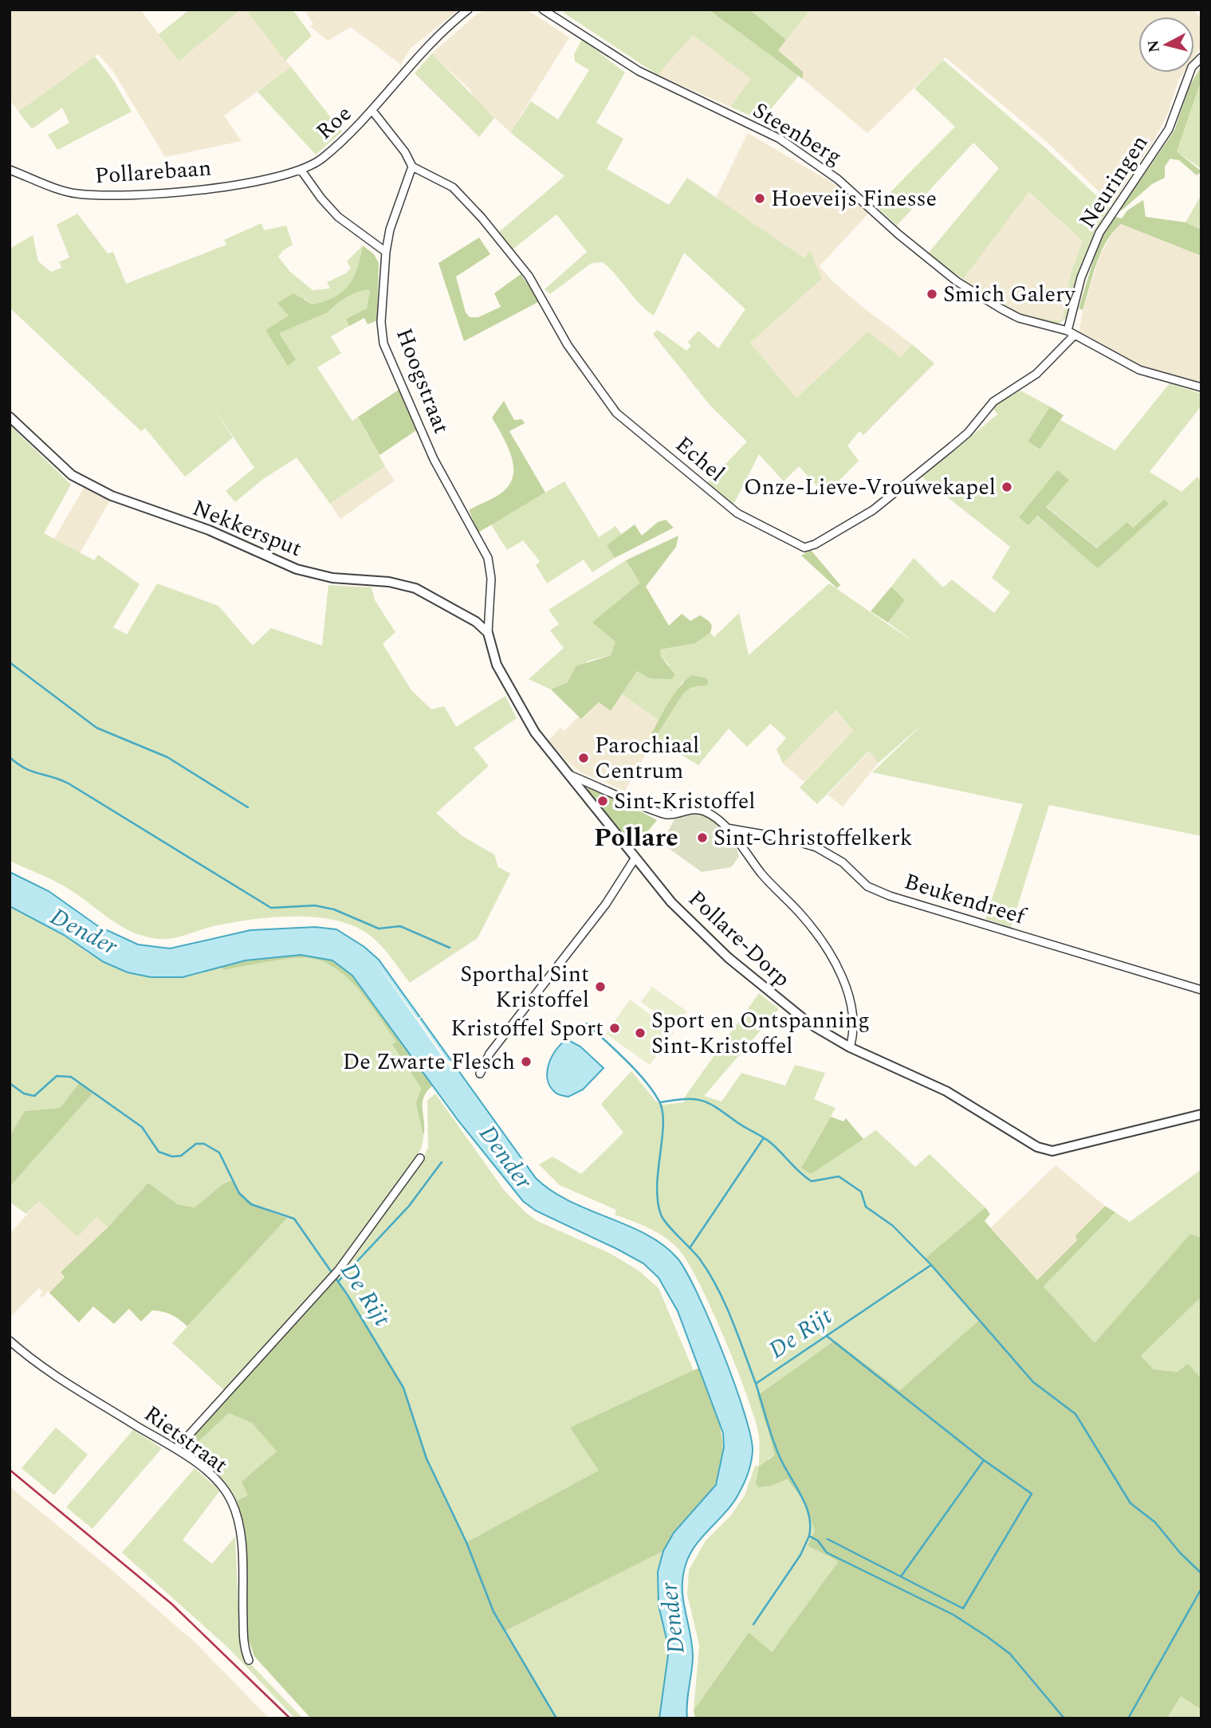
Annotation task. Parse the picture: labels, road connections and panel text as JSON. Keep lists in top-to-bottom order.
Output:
{
  "streets": {
    "street": [
      "Roe",
      "Steenberg",
      "Pollarebaan",
      "Neuringen",
      "Hoogstraat",
      "Echel",
      "Nekkersput",
      "Beukendreef",
      "Pollare-Dorp",
      "Rietstraat"
    ]
  },
  "crossings": [
    ["Roe", "Pollarebaan"],
    ["Steenberg", "Neuringen"],
    ["Steenberg", "Echel"],
    ["Neuringen", "Echel"],
    ["Hoogstraat", "Echel"],
    ["Hoogstraat", "Nekkersput"],
    ["Hoogstraat", "Pollare-Dorp"],
    ["Nekkersput", "Pollare-Dorp"]
  ],
  "districts": ["Pollare"],
  "water": ["Dender", "De Rijt"],
  "places": [
    "Hoeveijs Finesse",
    "Smich Galery",
    "Onze-Lieve-Vrouwekapel",
    "Parochiaal Centrum",
    "Sint-Kristoffel",
    "Sint-Christoffelkerk",
    "Sporthal Sint Kristoffel",
    "Kristoffel Sport",
    "Sport en Ontspanning Sint-Kristoffel",
    "De Zwarte Flesch"
  ],
  "north": "left"
}
